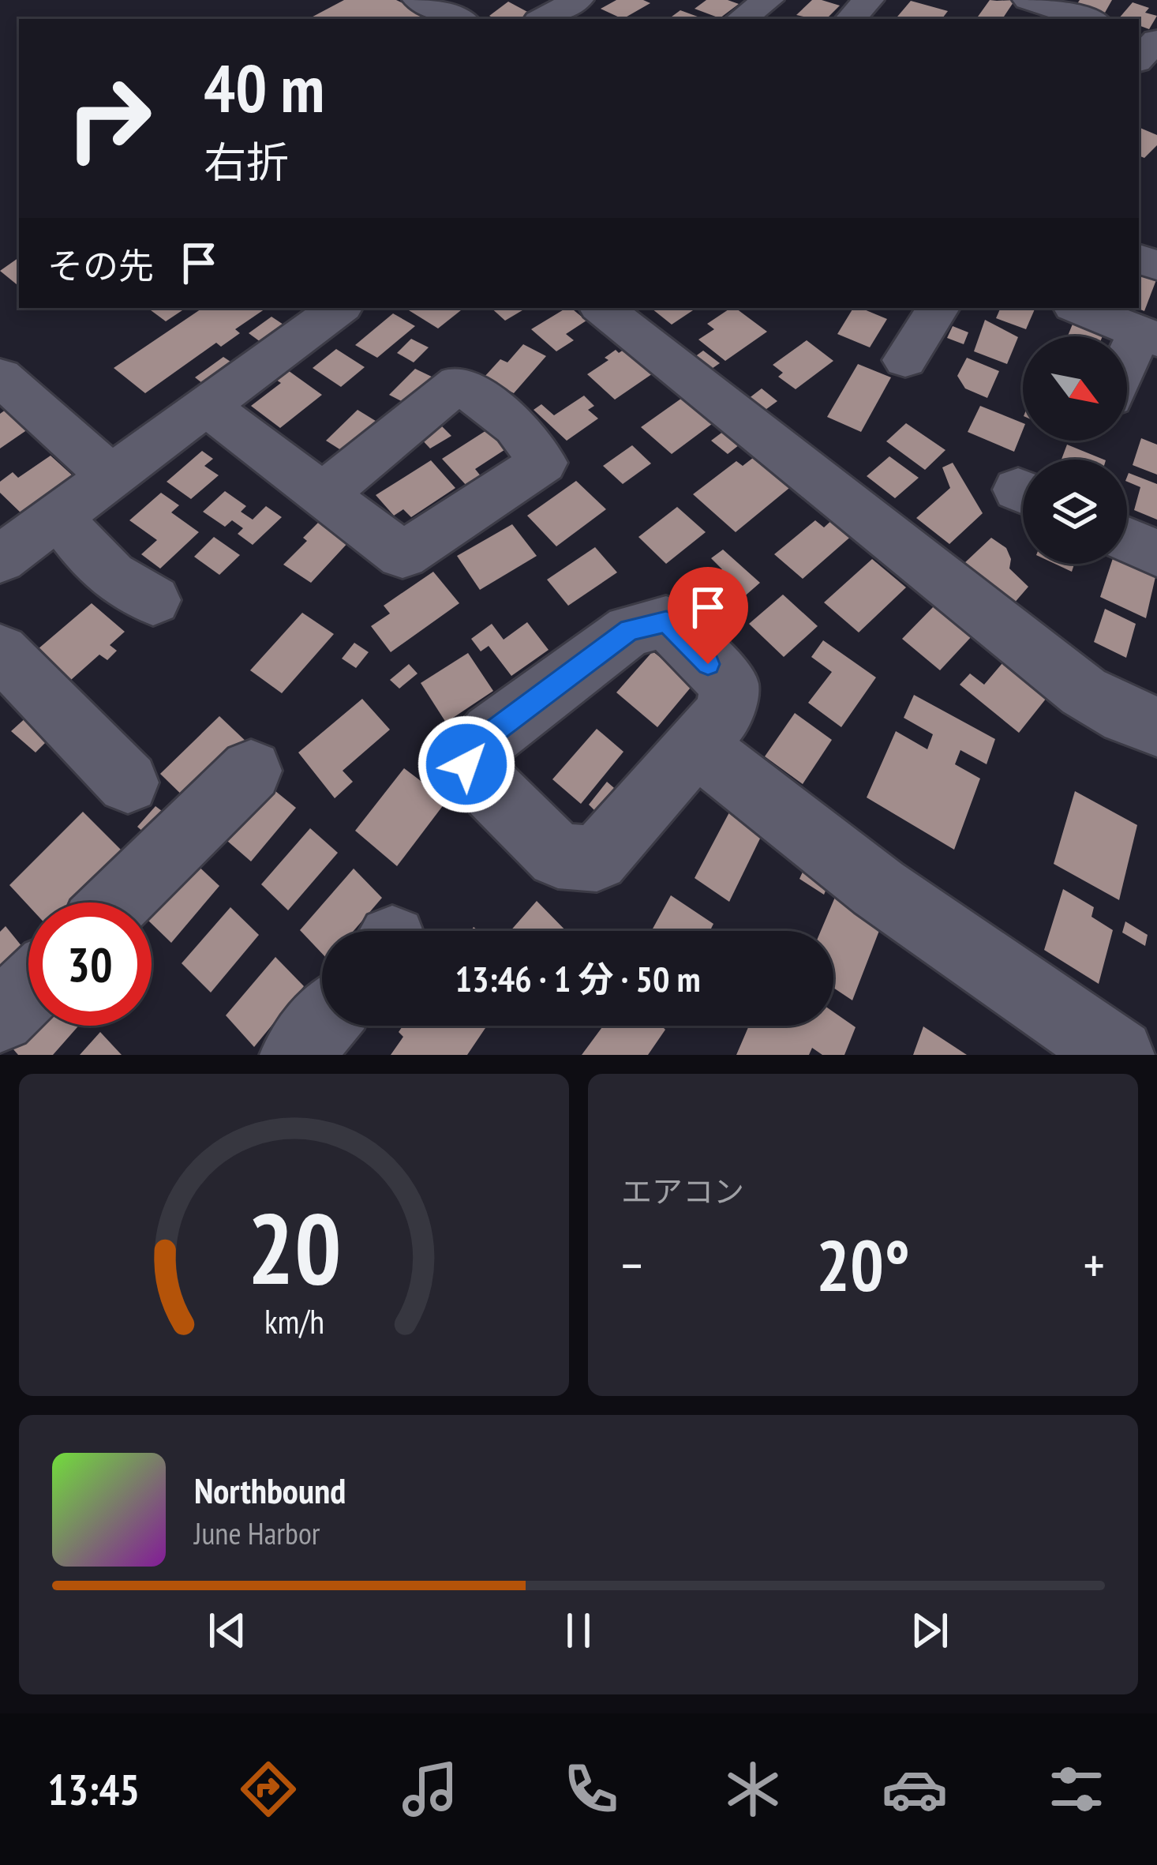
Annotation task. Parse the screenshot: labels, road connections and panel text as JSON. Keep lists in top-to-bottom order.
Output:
{
  "north": "bottom right",
  "page": {
    "turn": ["40 m", "右折"],
    "then": "その先",
    "limit": "30",
    "trip": "13:46 · 1 分 · 50 m",
    "tile": "エアコン",
    "heat": ["−", "20°", "+"],
    "song": ["Northbound", "June Harbor"],
    "tabs": "13:45",
    "gauge": ["20", "km/h"]
  }
}
